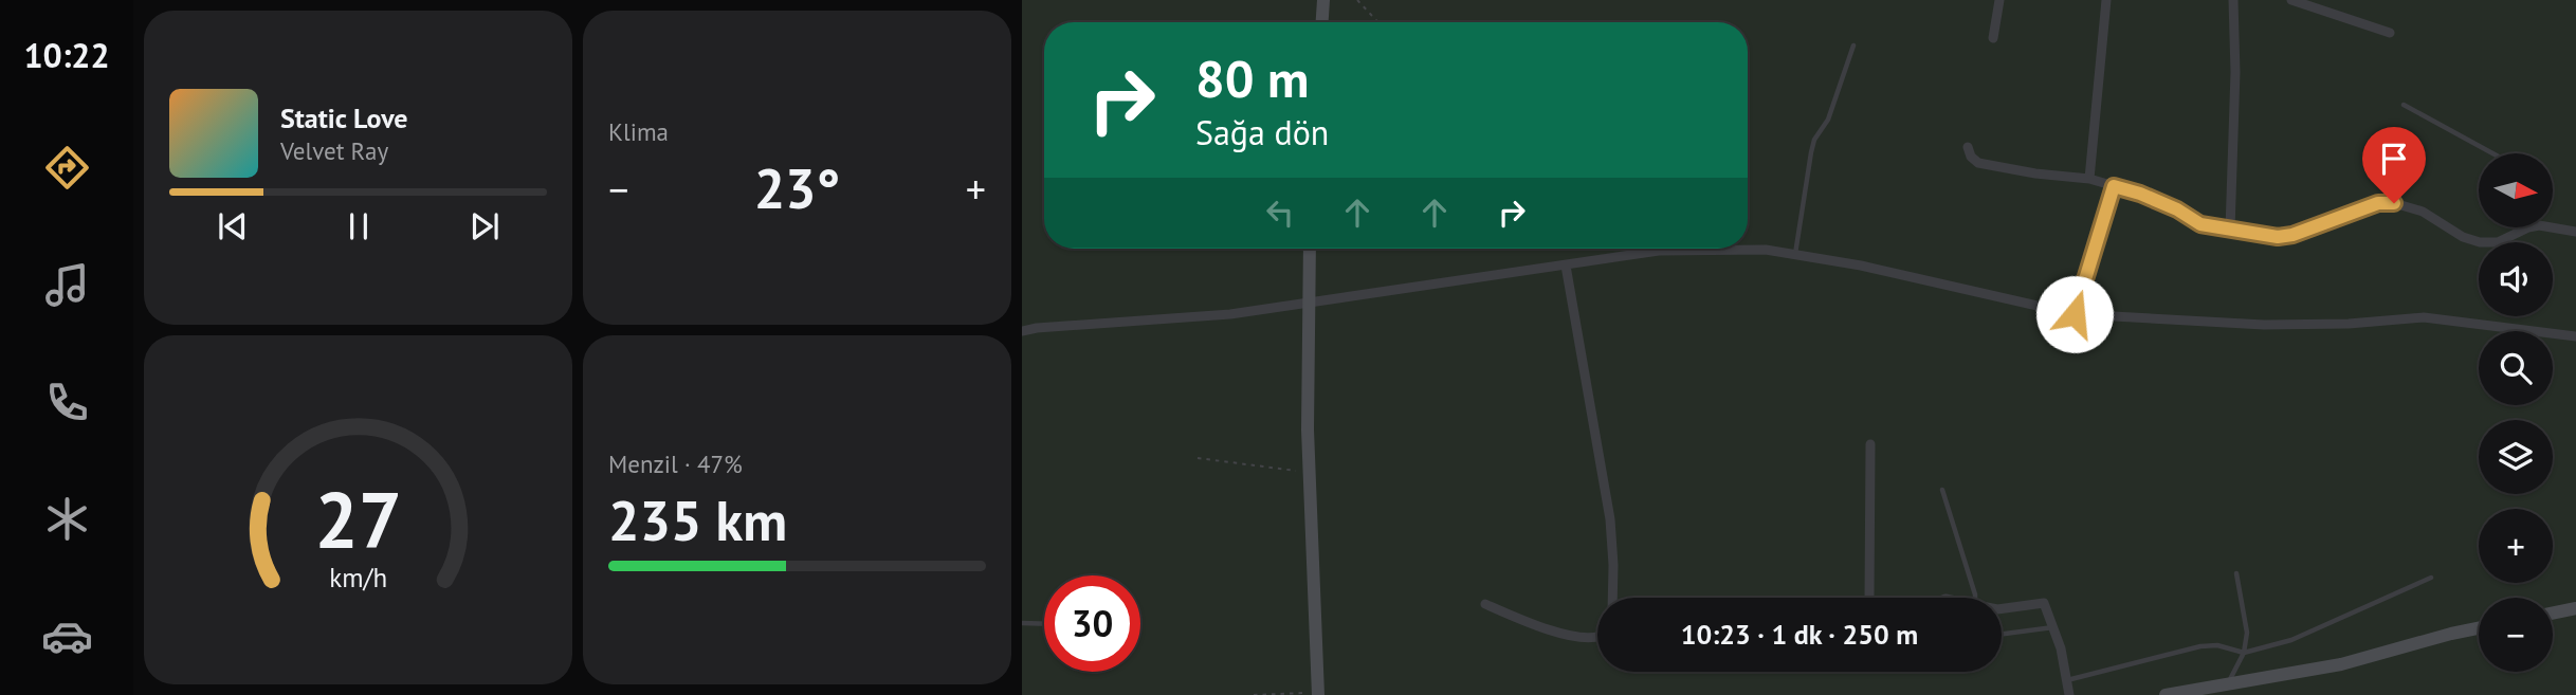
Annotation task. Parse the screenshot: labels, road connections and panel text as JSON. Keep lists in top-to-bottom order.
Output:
{
  "north": "right",
  "page": {
    "tabs": "10:22",
    "tile": [
      "Klima",
      ["Menzil · 47%", "235 km"]
    ],
    "turn": ["80 m", "Sağa dön"],
    "song": ["Static Love", "Velvet Ray"],
    "map_buttons": ["+", "−"],
    "heat": ["−", "23°", "+"],
    "limit": "30",
    "trip": "10:23 · 1 dk · 250 m",
    "gauge": ["27", "km/h"]
  }
}
